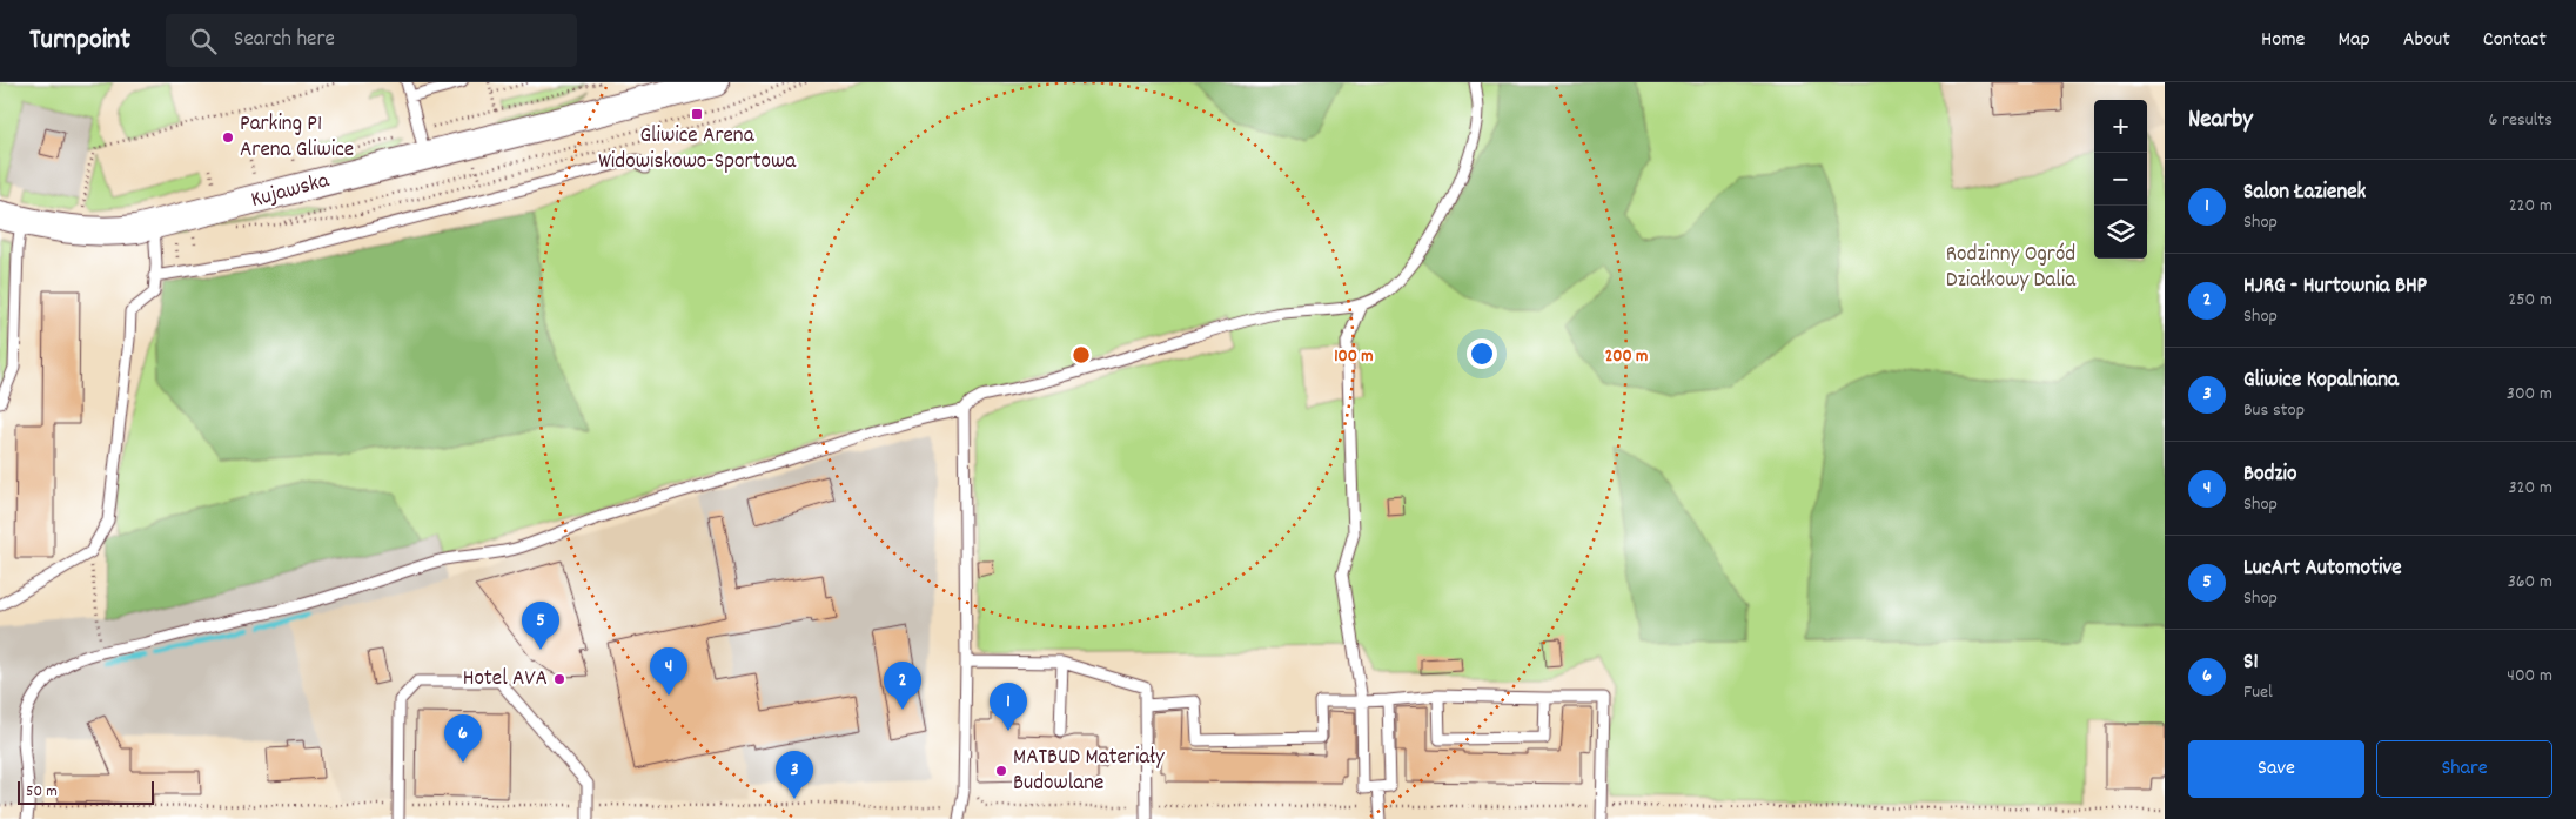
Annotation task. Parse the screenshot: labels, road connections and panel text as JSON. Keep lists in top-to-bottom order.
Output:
{
  "streets": {
    "street": ["Kujawska"]
  },
  "parks": ["Rodzinny Ogród Działkowy Dalia"],
  "places": {
    "transit": ["Gliwice Arena Widowiskowo-Sportowa"],
    "other": ["Parking P1 Arena Gliwice", "Hotel AVA", "MATBUD Materiały Budowlane"]
  },
  "scale_bar": "50 m",
  "page": {
    "header": "Turnpoint",
    "search": "Search here",
    "nav": [
      "Home",
      "Map",
      "About",
      "Contact"
    ],
    "heading": ["Nearby", "6 results"],
    "map_buttons": ["+", "−"],
    "list": [
      {
        "mark": "1",
        "name": "Salon Łazienek",
        "note": "Shop",
        "value": "220 m"
      },
      {
        "mark": "2",
        "name": "HJRG - Hurtownia BHP",
        "note": "Shop",
        "value": "250 m"
      },
      {
        "mark": "3",
        "name": "Gliwice Kopalniana",
        "note": "Bus stop",
        "value": "300 m"
      },
      {
        "mark": "4",
        "name": "Bodzio",
        "note": "Shop",
        "value": "320 m"
      },
      {
        "mark": "5",
        "name": "LucArt Automotive",
        "note": "Shop",
        "value": "360 m"
      },
      {
        "mark": "6",
        "name": "S1",
        "note": "Fuel",
        "value": "400 m"
      }
    ],
    "pins": [
      "5",
      "4",
      "2",
      "1",
      "6",
      "3"
    ],
    "buttons": ["Save", "Share"],
    "scale": "50 m"
  },
  "rings": ["100 m", "200 m"]
}
